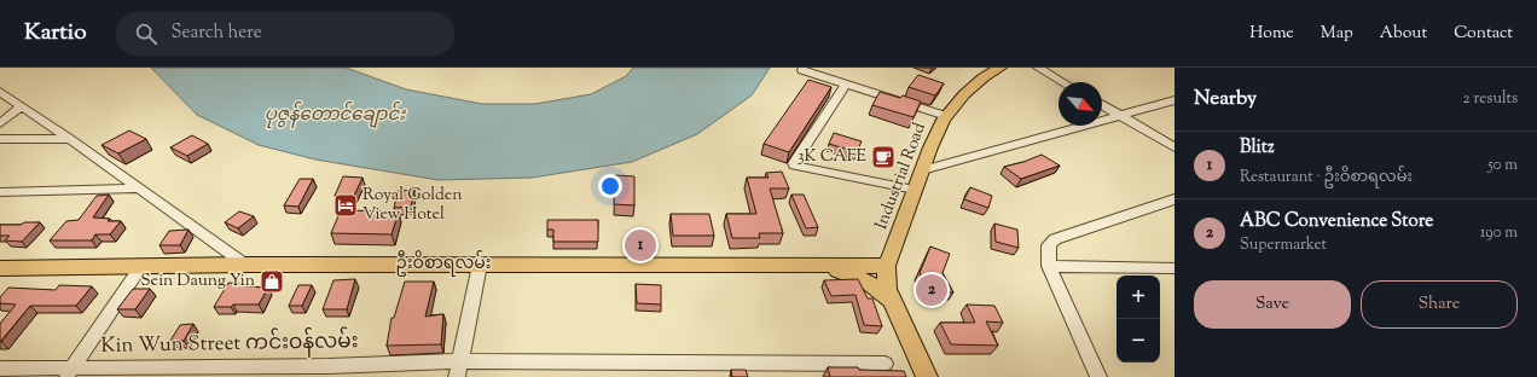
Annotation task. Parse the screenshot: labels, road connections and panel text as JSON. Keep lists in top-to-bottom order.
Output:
{
  "streets": {
    "main road": ["Industrial Road", "ဦးဝိစာရလမ်း"],
    "street": ["Kin Wun Street ကင်းဝန်လမ်း"]
  },
  "crossings": [
    ["Industrial Road", "ဦးဝိစာရလမ်း"]
  ],
  "water": ["ပုဇွန်တောင်ချောင်း"],
  "places": {
    "cafe": ["3K CAFE"],
    "hotel": ["Royal Golden View Hotel"],
    "shop": ["Sein Daung Yin"]
  },
  "north": "bottom right",
  "page": {
    "header": "Kartio",
    "search": "Search here",
    "nav": [
      "Home",
      "Map",
      "About",
      "Contact"
    ],
    "heading": ["Nearby", "2 results"],
    "list": [
      {
        "mark": "1",
        "name": "Blitz",
        "note": "Restaurant · ဦးဝိစာရလမ်း",
        "value": "50 m"
      },
      {
        "mark": "2",
        "name": "ABC Convenience Store",
        "note": "Supermarket",
        "value": "190 m"
      }
    ],
    "pins": ["1", "2"],
    "buttons": ["Save", "Share"],
    "map_buttons": ["+", "−"]
  }
}
